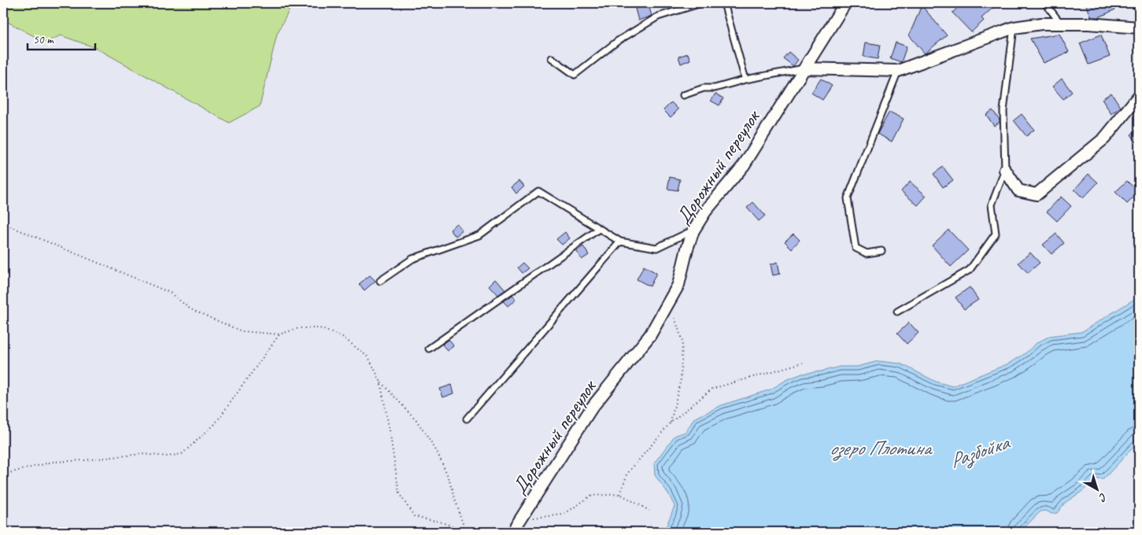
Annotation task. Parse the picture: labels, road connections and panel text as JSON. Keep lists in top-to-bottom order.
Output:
{
  "streets": {
    "street": ["Дорожный переулок"]
  },
  "water": ["озеро Плотина", "Разбойка"],
  "scale_bar": "50 m",
  "north": "bottom right"
}
